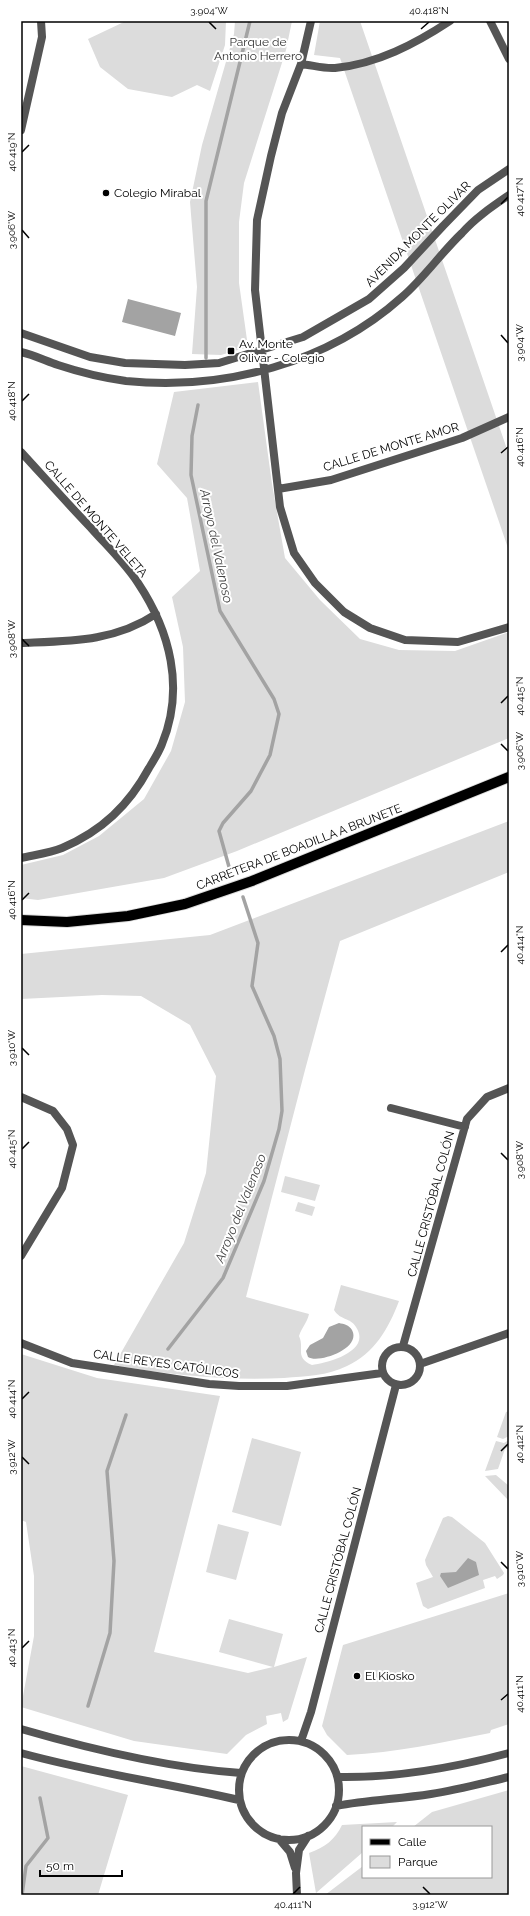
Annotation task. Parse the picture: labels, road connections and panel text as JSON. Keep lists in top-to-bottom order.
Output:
{
  "streets": {
    "main road": ["CARRETERA DE BOADILLA A BRUNETE"],
    "street": [
      "AVENIDA MONTE OLIVAR",
      "CALLE DE MONTE AMOR",
      "CALLE DE MONTE VELETA",
      "CALLE CRISTÓBAL COLÓN",
      "CALLE REYES CATÓLICOS"
    ]
  },
  "crossings": [
    ["CALLE CRISTÓBAL COLÓN", "CALLE REYES CATÓLICOS"]
  ],
  "water": ["Arroyo del Valenoso"],
  "parks": ["Parque de Antonio Herrero"],
  "places": {
    "other": ["Colegio Mirabal", "El Kiosko"],
    "transit": ["Av. Monte Olivar - Colegio"]
  },
  "legend": ["Calle", "Parque"],
  "scale_bar": "50 m",
  "coordinates": [
    "3.904°W",
    "40.418°N",
    "40.419°N",
    "40.417°N",
    "3.906°W",
    "40.416°N",
    "3.908°W",
    "40.415°N",
    "40.414°N",
    "3.910°W",
    "40.412°N",
    "3.912°W",
    "40.413°N",
    "40.411°N"
  ]
}
